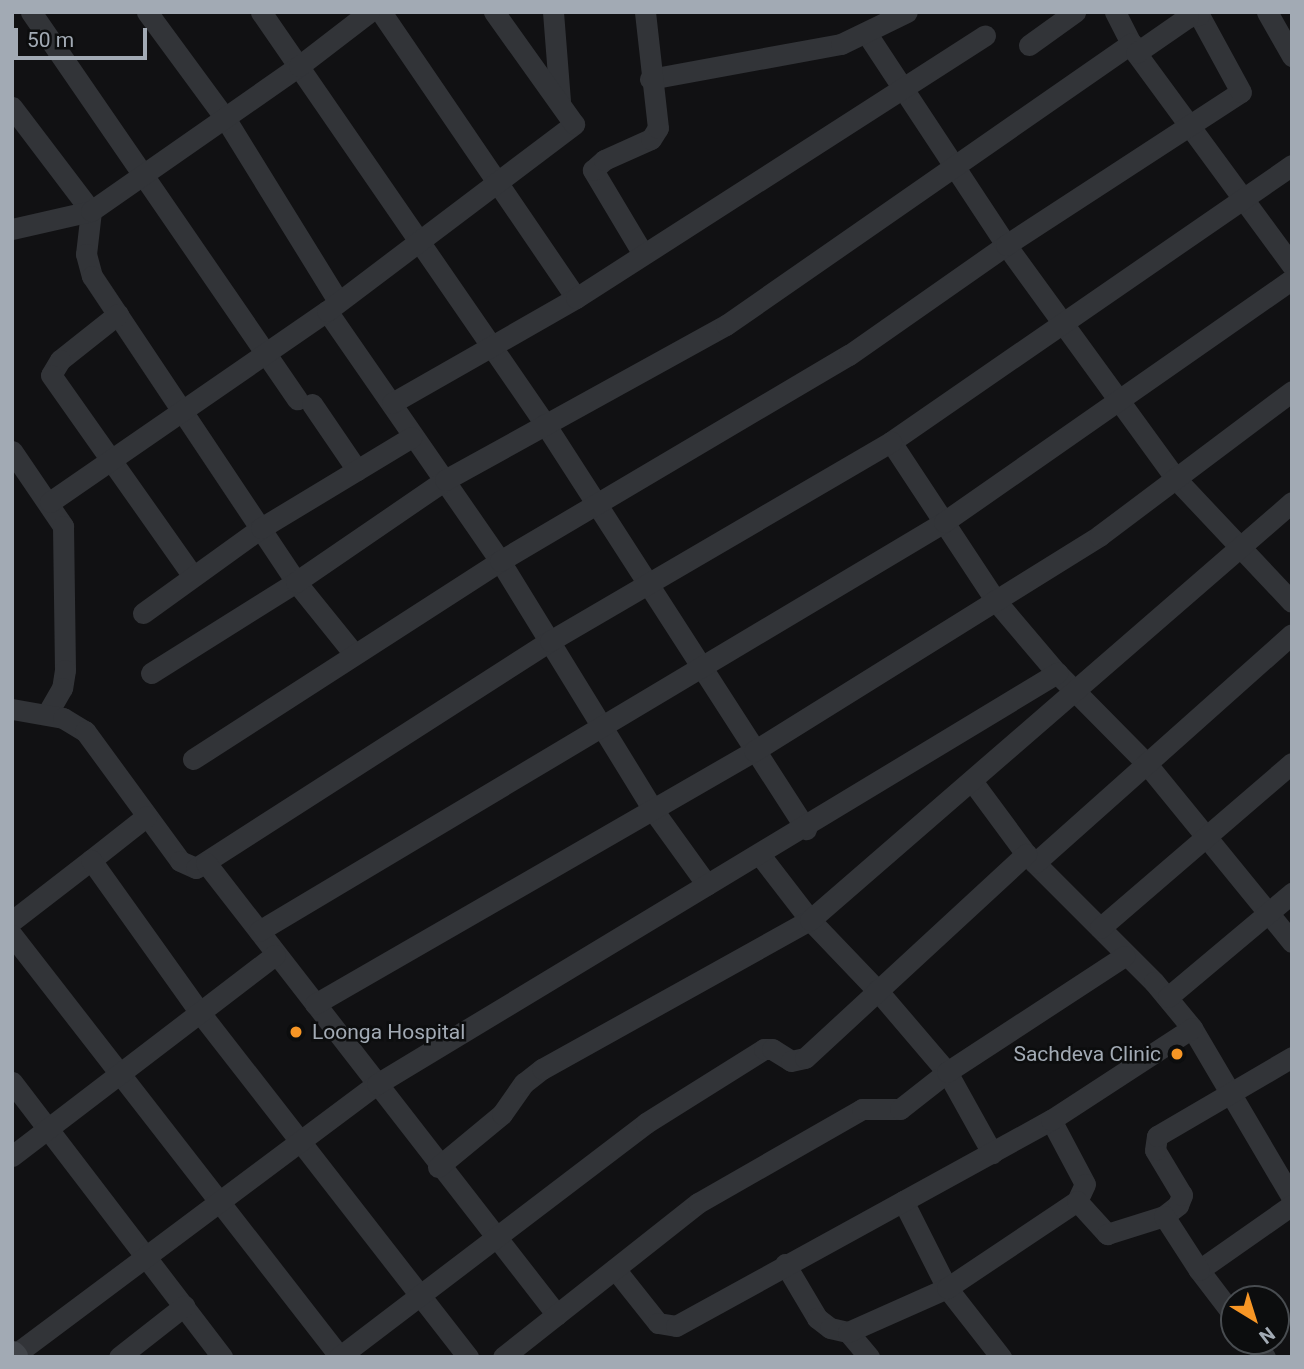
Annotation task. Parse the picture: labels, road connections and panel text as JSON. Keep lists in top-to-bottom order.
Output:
{
  "places": ["Loonga Hospital", "Sachdeva Clinic"],
  "scale_bar": "50 m",
  "north": "bottom right"
}
